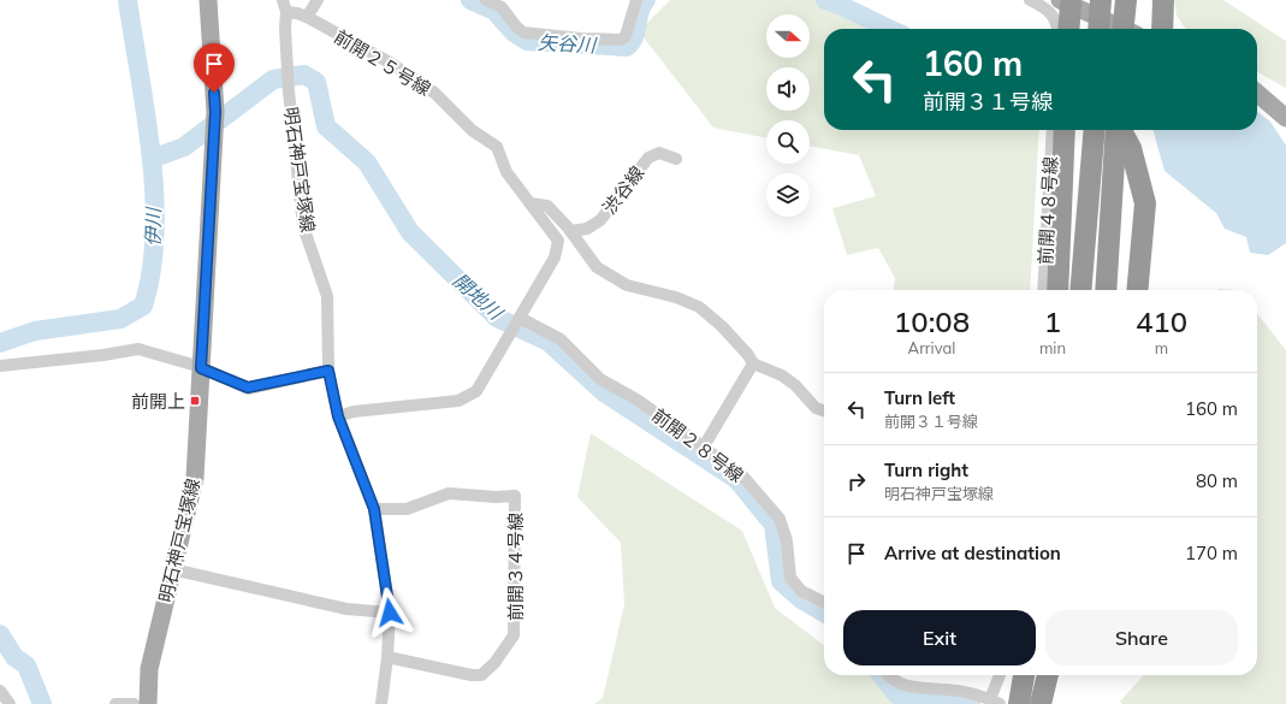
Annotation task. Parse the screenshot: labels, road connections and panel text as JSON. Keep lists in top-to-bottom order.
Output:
{
  "streets": {
    "main road": ["明石神戸宝塚線"],
    "street": [
      "前開２５号線",
      "渋谷線",
      "前開４８号線",
      "前開２８号線",
      "前開３４号線"
    ]
  },
  "crossings": [
    ["前開２５号線", "明石神戸宝塚線"],
    ["前開２５号線", "前開２８号線"],
    ["明石神戸宝塚線", "前開３４号線"]
  ],
  "water": ["矢谷川", "伊川", "開地川"],
  "places": {
    "transit": ["前開上"]
  },
  "north": "right",
  "page": {
    "turn": ["160 m", "前開３１号線"],
    "eta": [
      "10:08",
      "Arrival",
      "1",
      "min",
      "410",
      "m"
    ],
    "list": [
      {
        "name": "Turn left",
        "note": "前開３１号線",
        "value": "160 m"
      },
      {
        "name": "Turn right",
        "note": "明石神戸宝塚線",
        "value": "80 m"
      },
      {
        "name": "Arrive at destination",
        "value": "170 m"
      }
    ],
    "buttons": ["Exit", "Share"]
  }
}
